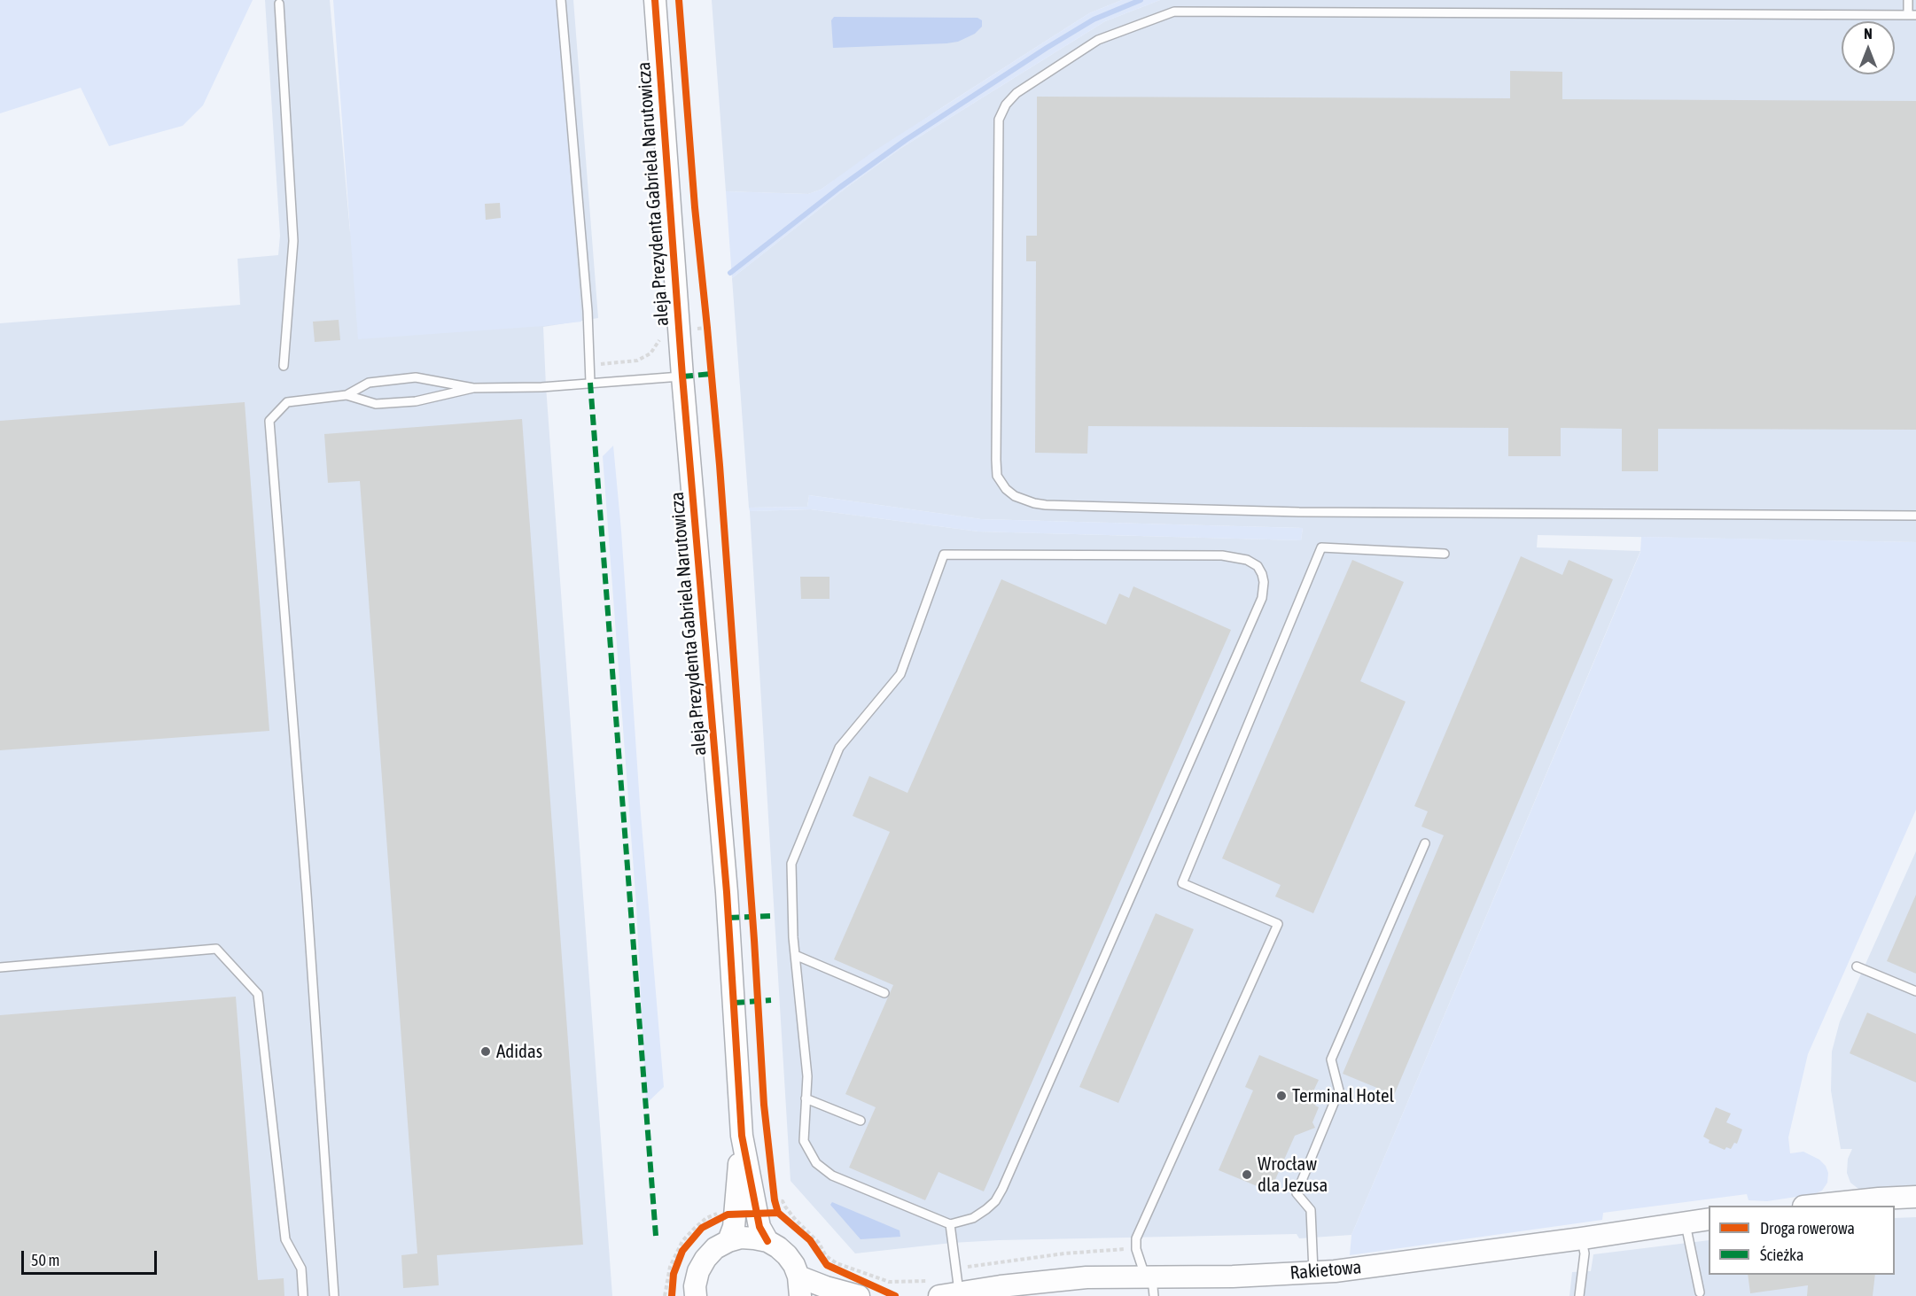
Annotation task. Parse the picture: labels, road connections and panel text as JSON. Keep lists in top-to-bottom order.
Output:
{
  "streets": {
    "street": ["aleja Prezydenta Gabriela Narutowicza", "Rakietowa"]
  },
  "places": ["Adidas", "Terminal Hotel", "Wrocław dla Jezusa"],
  "legend": ["Droga rowerowa", "Ścieżka"],
  "scale_bar": "50 m",
  "north": "top"
}
